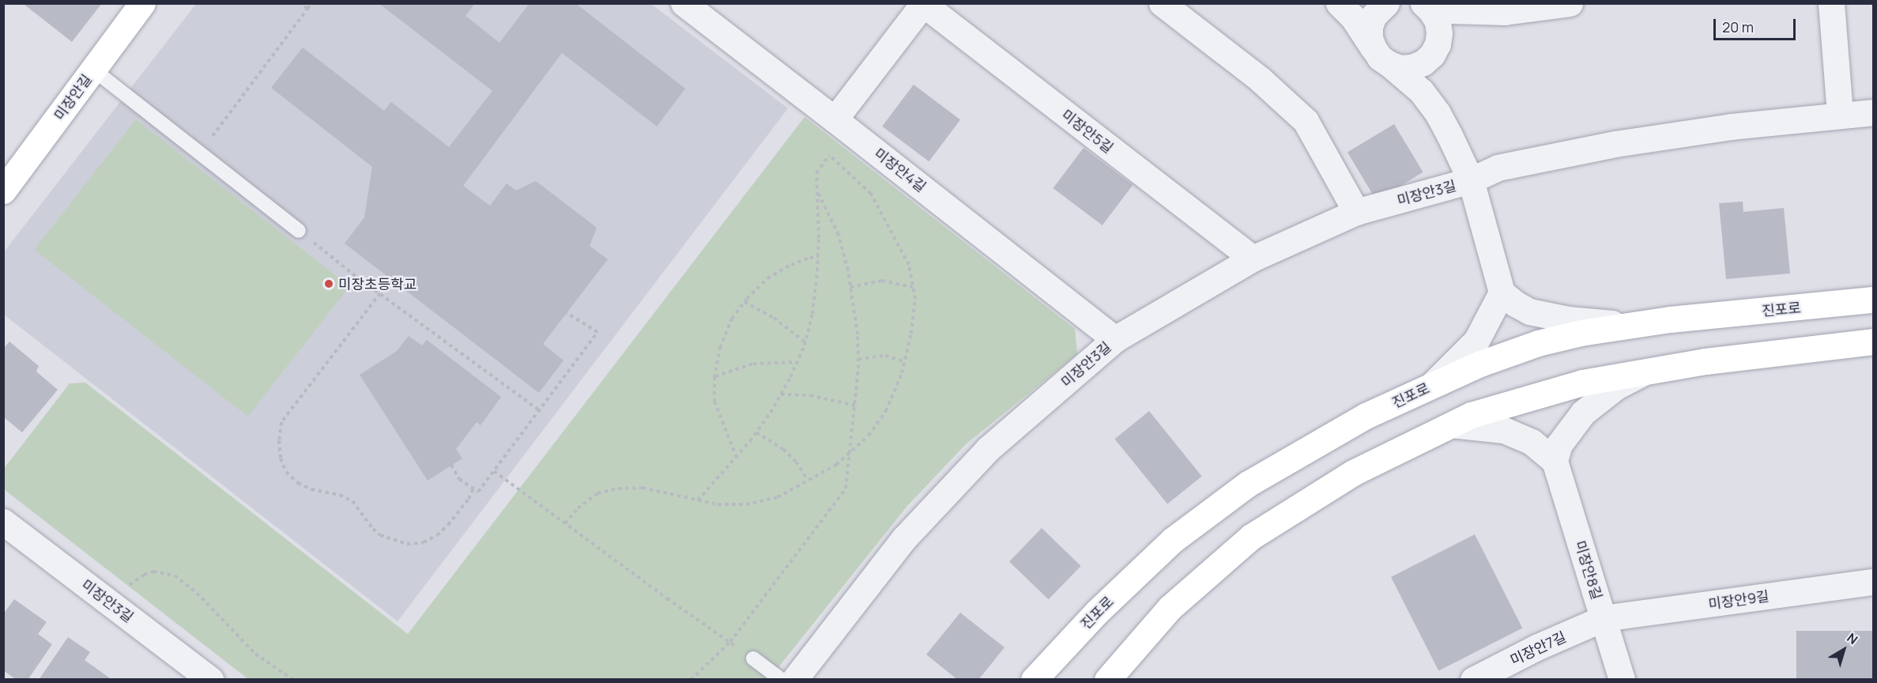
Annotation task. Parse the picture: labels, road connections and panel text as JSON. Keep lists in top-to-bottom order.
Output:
{
  "streets": {
    "street": [
      "미장안길",
      "미장안5길",
      "미장안4길",
      "미장안3길",
      "진포로",
      "미장안8길",
      "미장안9길",
      "미장안7길"
    ]
  },
  "crossings": [
    ["미장안5길", "미장안3길"],
    ["미장안4길", "미장안3길"],
    ["미장안8길", "미장안9길"],
    ["미장안8길", "미장안7길"],
    ["미장안9길", "미장안7길"]
  ],
  "places": ["미장초등학교"],
  "scale_bar": "20 m",
  "north": "top right"
}
